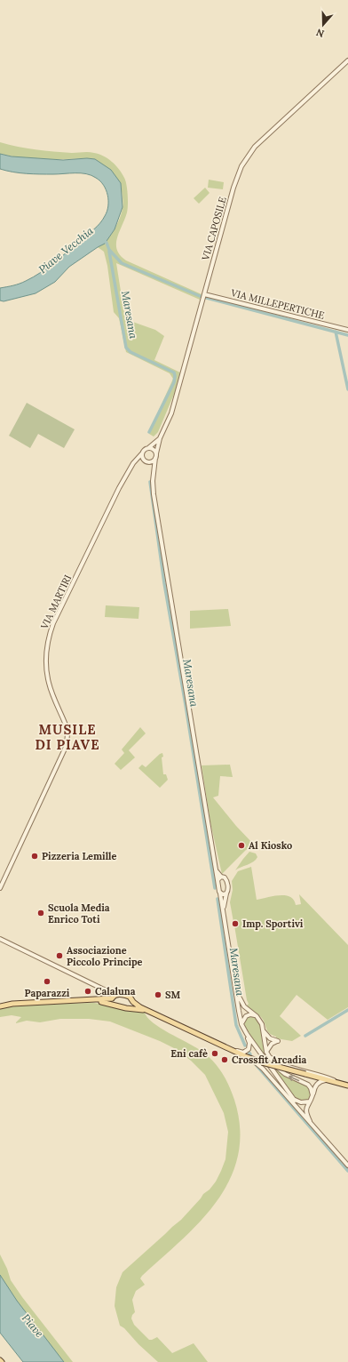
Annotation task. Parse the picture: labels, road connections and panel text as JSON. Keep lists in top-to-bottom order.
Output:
{
  "streets": {
    "street": ["VIA CAPOSILE", "VIA MILLEPERTICHE", "VIA MARTIRI"]
  },
  "crossings": [
    ["VIA CAPOSILE", "VIA MILLEPERTICHE"],
    ["VIA CAPOSILE", "VIA MARTIRI"]
  ],
  "districts": ["MUSILE DI PIAVE"],
  "water": ["Piave Vecchia", "Maresana", "Piave"],
  "places": [
    "Al Kiosko",
    "Pizzeria Lemille",
    "Scuola Media Enrico Toti",
    "Imp. Sportivi",
    "Associazione Piccolo Principe",
    "Paparazzi",
    "Calaluna",
    "SM",
    "Eni cafè",
    "Crossfit Arcadia"
  ],
  "north": "bottom"
}
